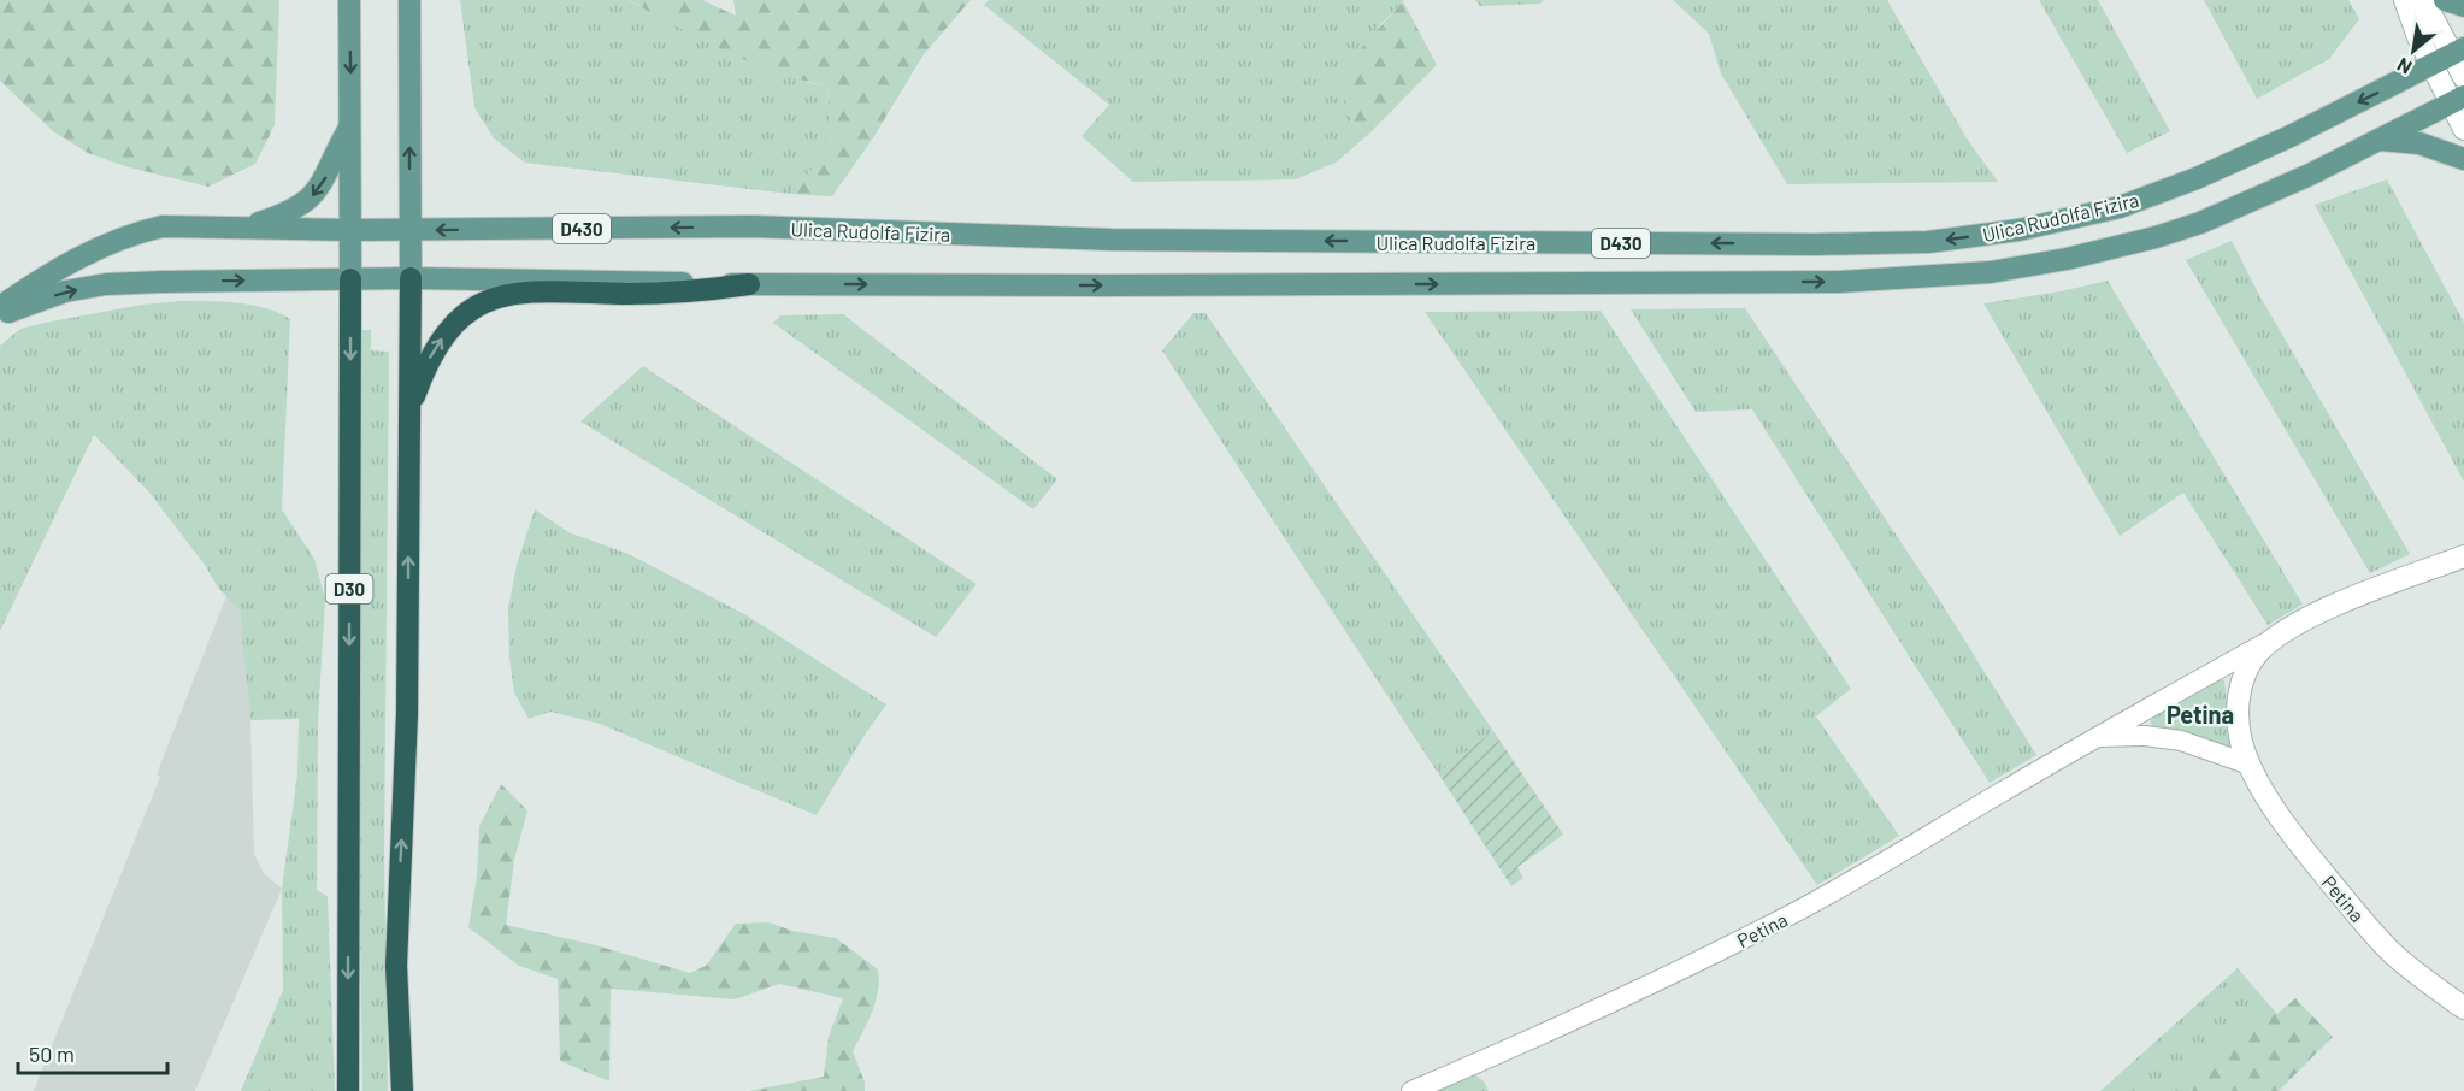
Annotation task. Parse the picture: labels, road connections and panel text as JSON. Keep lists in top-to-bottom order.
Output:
{
  "streets": {
    "highway": ["D30"],
    "main road": ["Ulica Rudolfa Fizira", "D430"],
    "street": ["Petina"]
  },
  "crossings": [
    ["Ulica Rudolfa Fizira", "D30"]
  ],
  "districts": ["Petina"],
  "scale_bar": "50 m",
  "north": "bottom left"
}
